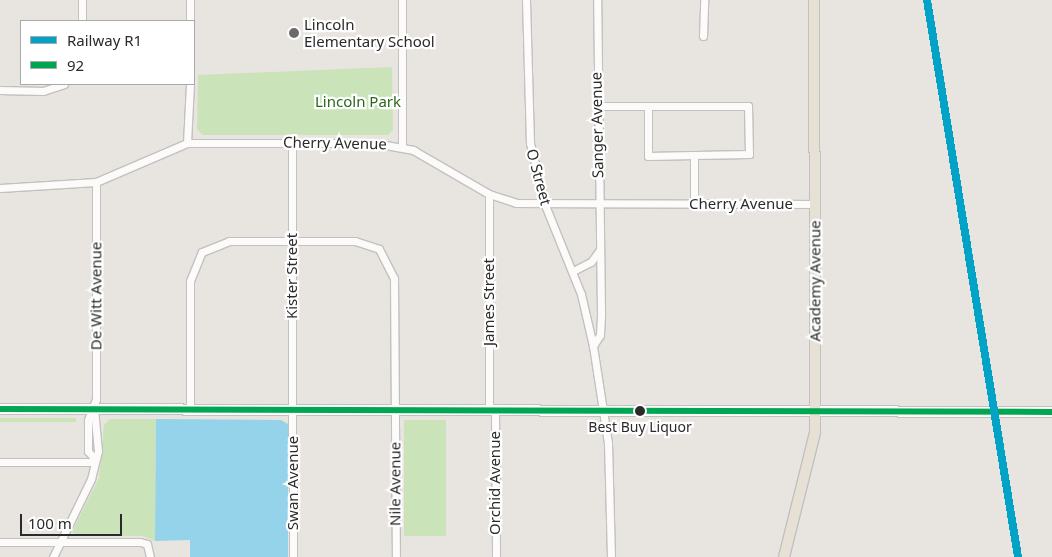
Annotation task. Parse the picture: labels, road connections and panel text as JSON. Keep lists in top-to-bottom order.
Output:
{
  "streets": {
    "main road": ["Academy Avenue"],
    "street": [
      "Sanger Avenue",
      "Cherry Avenue",
      "O Street",
      "Kister Street",
      "De Witt Avenue",
      "James Street",
      "Swan Avenue",
      "Orchid Avenue",
      "Nile Avenue"
    ]
  },
  "crossings": [
    ["Sanger Avenue", "Cherry Avenue"],
    ["Sanger Avenue", "O Street"],
    ["Cherry Avenue", "O Street"],
    ["Cherry Avenue", "Kister Street"],
    ["Cherry Avenue", "Academy Avenue"],
    ["Cherry Avenue", "De Witt Avenue"],
    ["Cherry Avenue", "James Street"],
    ["Kister Street", "Swan Avenue"],
    ["Kister Street", "Nile Avenue"],
    ["James Street", "Orchid Avenue"]
  ],
  "parks": ["Lincoln Park"],
  "places": ["Lincoln Elementary School", "Best Buy Liquor"],
  "lines": ["rail line R1", "transit line 92"],
  "legend": ["Railway R1", "92"],
  "scale_bar": "100 m"
}
